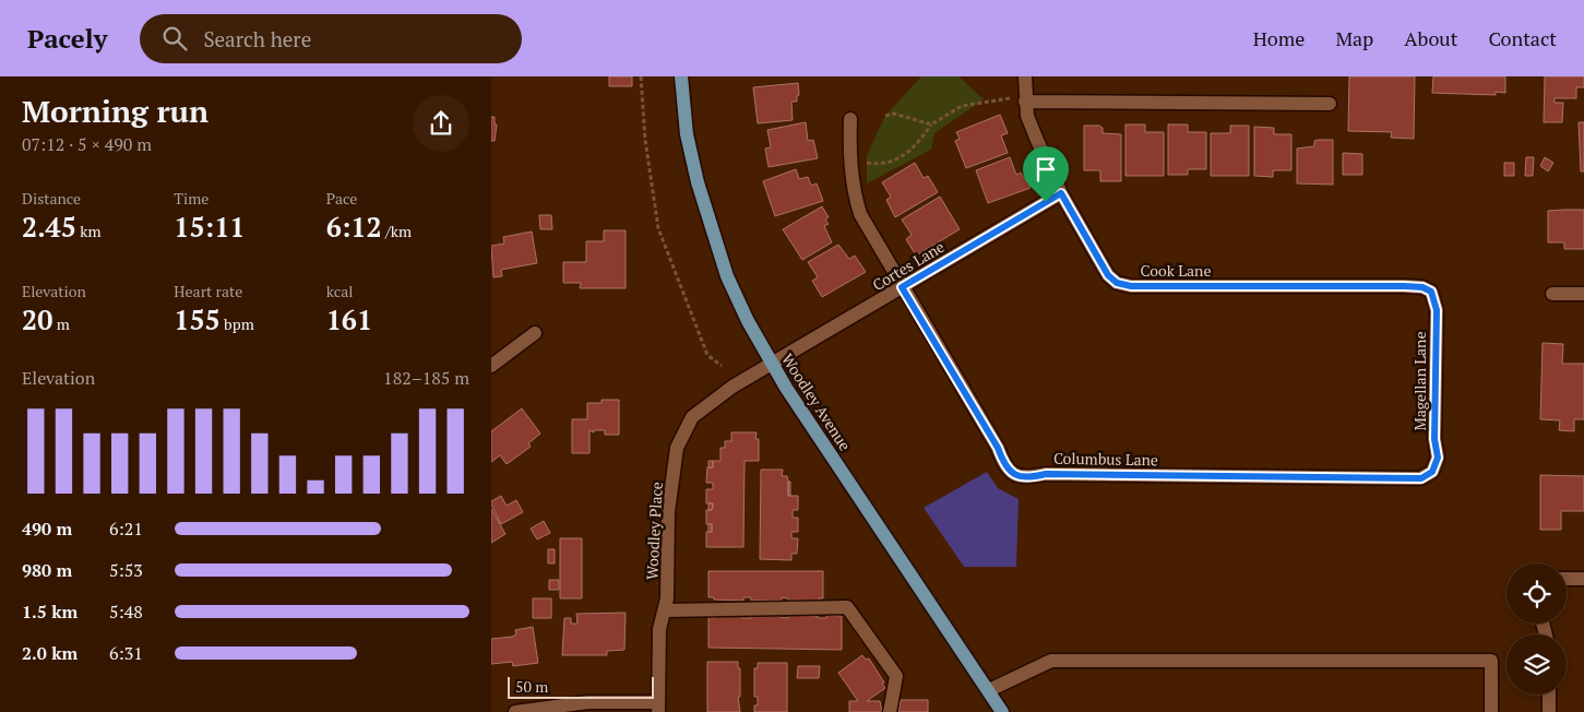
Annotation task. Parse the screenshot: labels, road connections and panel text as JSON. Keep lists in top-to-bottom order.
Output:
{
  "streets": {
    "main road": ["Woodley Avenue"],
    "street": [
      "Cortes Lane",
      "Cook Lane",
      "Magellan Lane",
      "Columbus Lane",
      "Woodley Place"
    ]
  },
  "crossings": [
    ["Cortes Lane", "Cook Lane"],
    ["Cortes Lane", "Woodley Avenue"],
    ["Cortes Lane", "Columbus Lane"],
    ["Cortes Lane", "Woodley Place"],
    ["Cook Lane", "Magellan Lane"],
    ["Magellan Lane", "Columbus Lane"],
    ["Woodley Avenue", "Woodley Place"]
  ],
  "scale_bar": "50 m",
  "page": {
    "header": "Pacely",
    "search": "Search here",
    "nav": [
      "Home",
      "Map",
      "About",
      "Contact"
    ],
    "heading": ["Morning run", "07:12 · 5 × 490 m"],
    "stats": [
      ["Distance", "2.45 km"],
      ["Time", "15:11"],
      ["Pace", "6:12 /km"],
      ["Elevation", "20 m"],
      ["Heart rate", "155 bpm"],
      ["kcal", "161"]
    ],
    "chart": ["Elevation", "182–185 m"],
    "list": [
      {
        "name": "490 m",
        "note": "6:21"
      },
      {
        "name": "980 m",
        "note": "5:53"
      },
      {
        "name": "1.5 km",
        "note": "5:48"
      },
      {
        "name": "2.0 km",
        "note": "6:31"
      }
    ],
    "scale": "50 m"
  }
}
